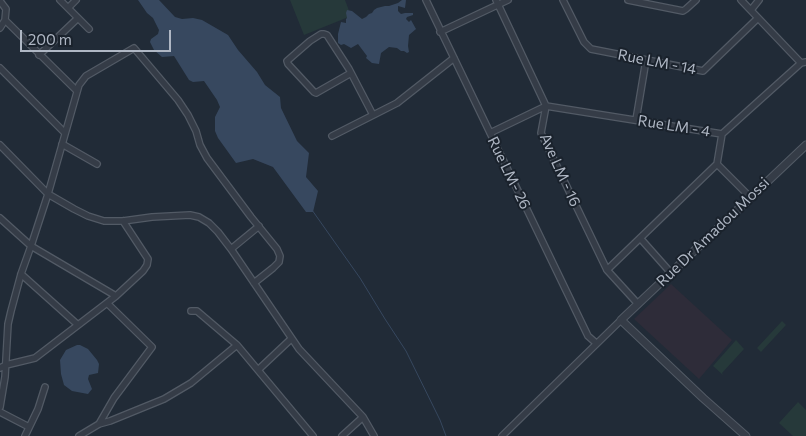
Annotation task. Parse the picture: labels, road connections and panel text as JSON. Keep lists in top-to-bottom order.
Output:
{
  "streets": {
    "street": [
      "Rue LM - 14",
      "Rue LM - 4",
      "Ave LM - 16",
      "Rue LM- 26",
      "Rue Dr Amadou Mossi"
    ]
  },
  "crossings": [
    ["Rue LM - 4", "Ave LM - 16"],
    ["Ave LM - 16", "Rue Dr Amadou Mossi"]
  ],
  "scale_bar": "200 m"
}
